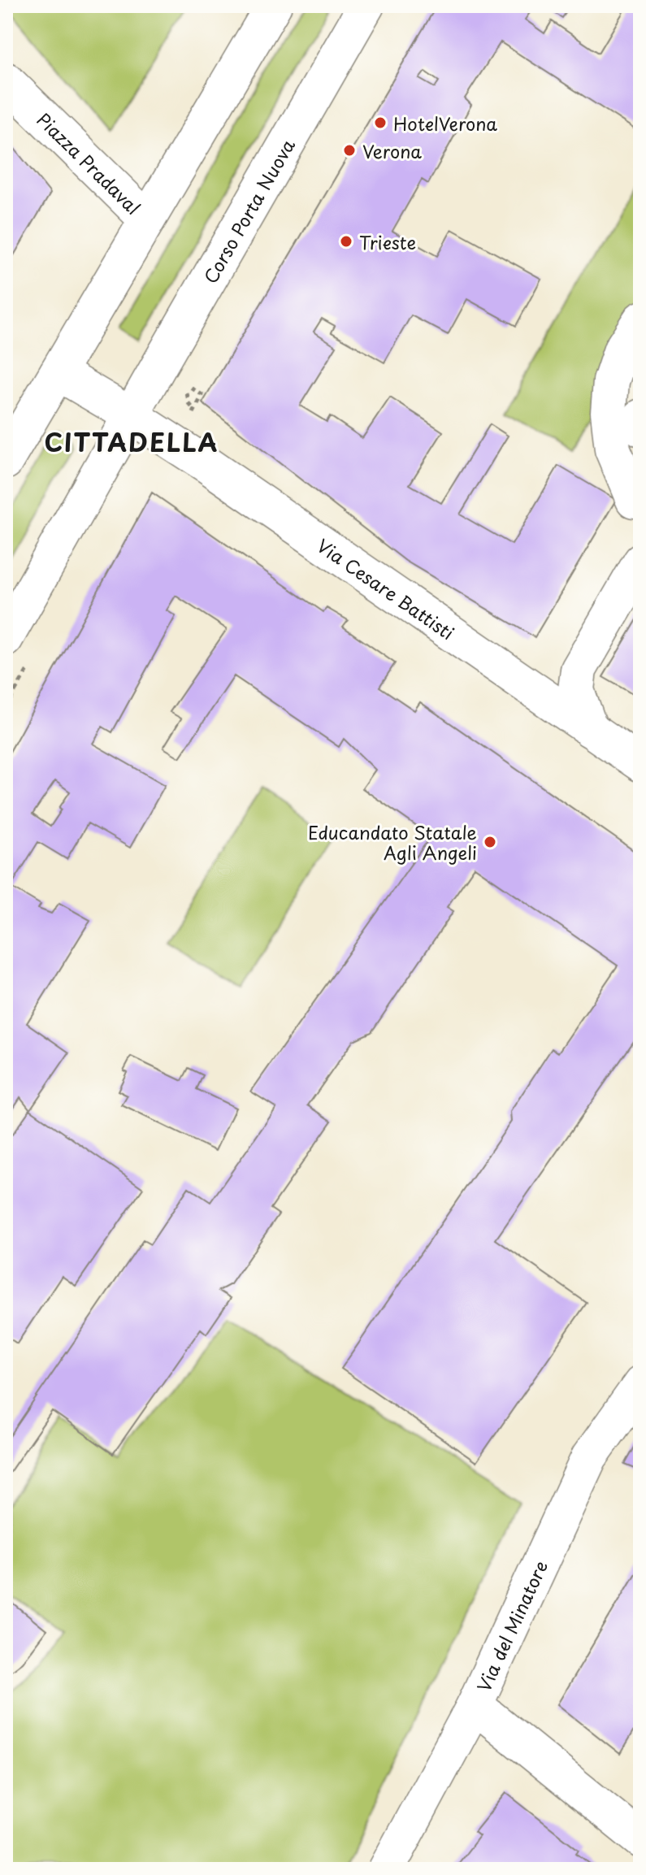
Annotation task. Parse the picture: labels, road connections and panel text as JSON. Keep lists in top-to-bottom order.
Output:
{
  "streets": {
    "street": [
      "Piazza Pradaval",
      "Corso Porta Nuova",
      "Via Cesare Battisti",
      "Via del Minatore"
    ]
  },
  "crossings": [
    ["Corso Porta Nuova", "Via Cesare Battisti"]
  ],
  "districts": ["CITTADELLA"],
  "places": [
    "HotelVerona",
    "Verona",
    "Trieste",
    "Educandato Statale Agli Angeli"
  ]
}
